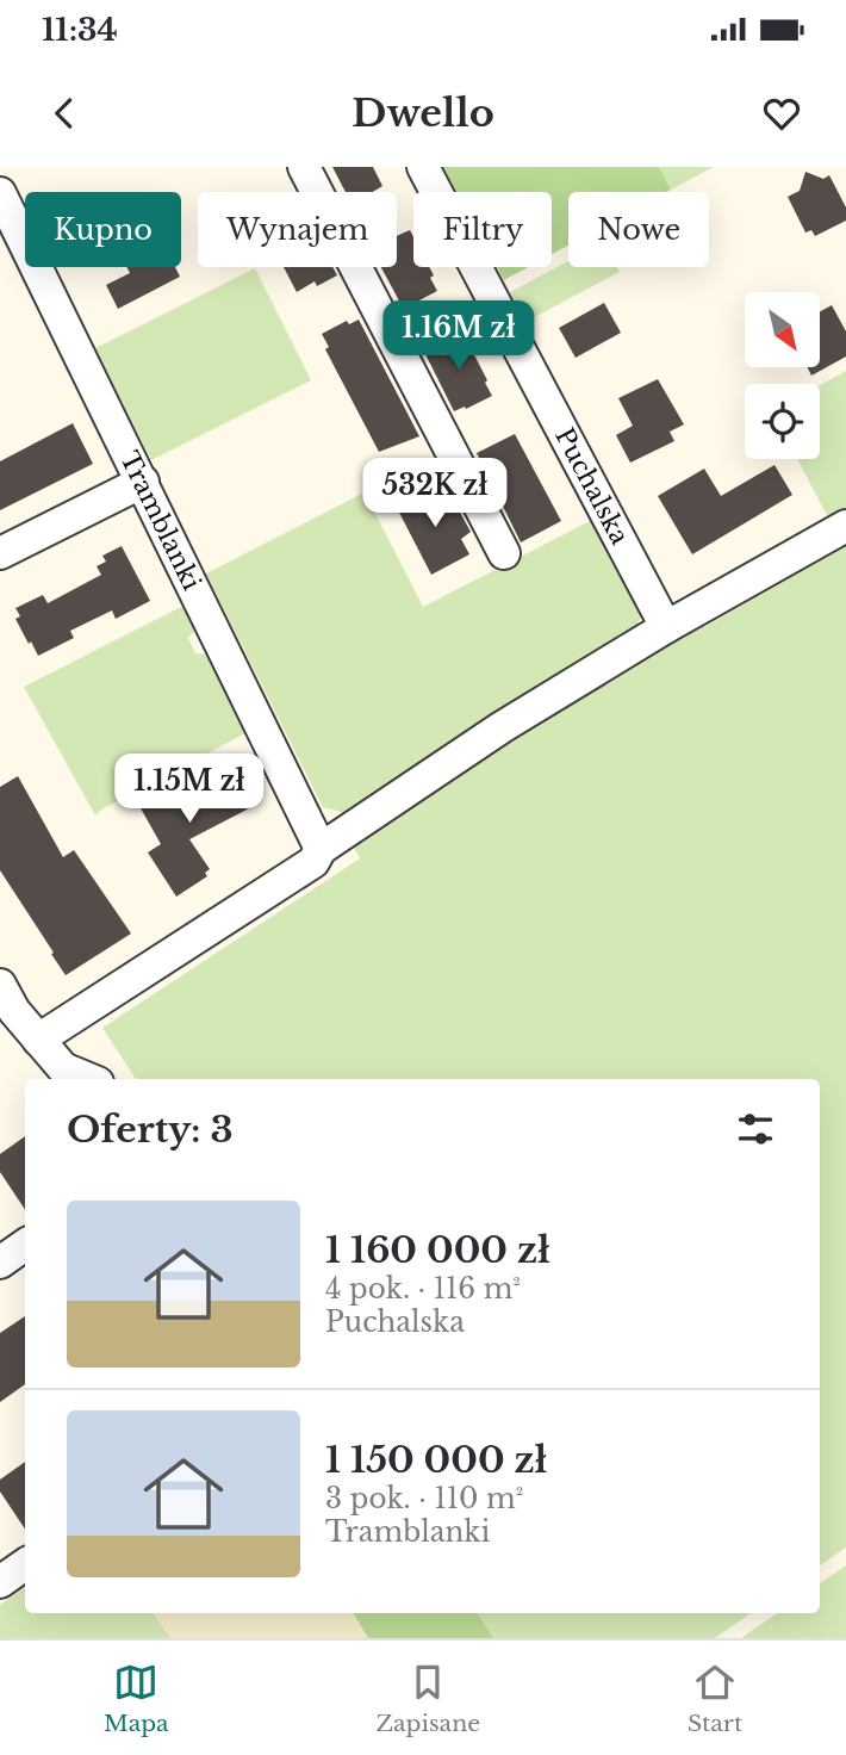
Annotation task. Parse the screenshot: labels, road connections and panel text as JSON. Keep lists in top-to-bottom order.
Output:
{
  "streets": {
    "street": ["Puchalska", "Tramblanki"]
  },
  "north": "bottom right",
  "page": {
    "status": "11:34",
    "header": "Dwello",
    "chip": [
      "Kupno",
      "Wynajem",
      "Filtry",
      "Nowe"
    ],
    "price": ["1.16M zł", "532K zł", "1.15M zł"],
    "heading": "Oferty: 3",
    "list": [
      {
        "name": "1 160 000 zł",
        "note": "4 pok. · 116 m² · Puchalska"
      },
      {
        "name": "1 150 000 zł",
        "note": "3 pok. · 110 m² · Tramblanki"
      }
    ],
    "tabs": ["Mapa", "Zapisane", "Start"]
  }
}
